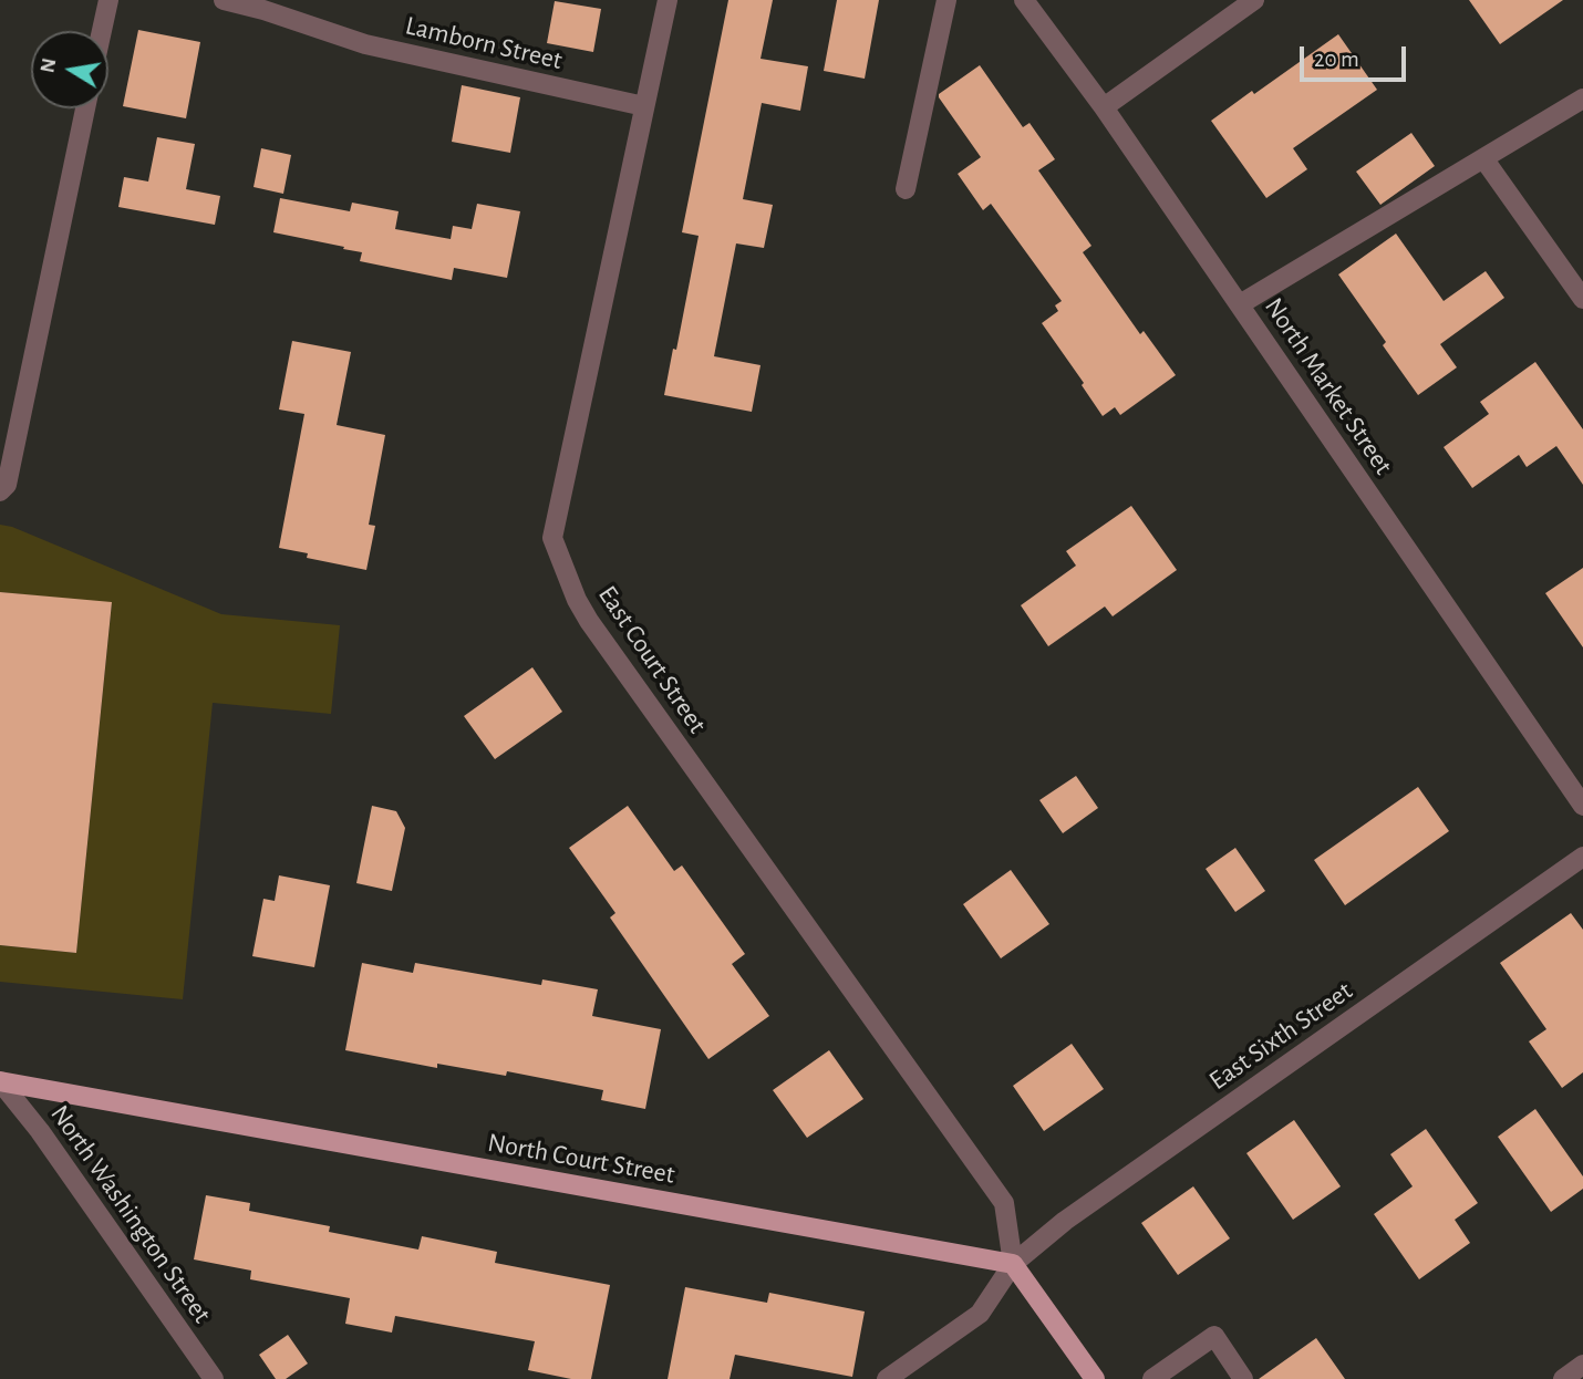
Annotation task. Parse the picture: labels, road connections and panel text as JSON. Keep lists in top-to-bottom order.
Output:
{
  "streets": {
    "main road": ["North Court Street"],
    "street": [
      "Lamborn Street",
      "North Market Street",
      "East Court Street",
      "East Sixth Street",
      "North Washington Street"
    ]
  },
  "crossings": [
    ["Lamborn Street", "East Court Street"],
    ["East Court Street", "East Sixth Street"],
    ["East Court Street", "North Court Street"],
    ["East Sixth Street", "North Court Street"],
    ["North Court Street", "North Washington Street"]
  ],
  "scale_bar": "20 m",
  "north": "left"
}
